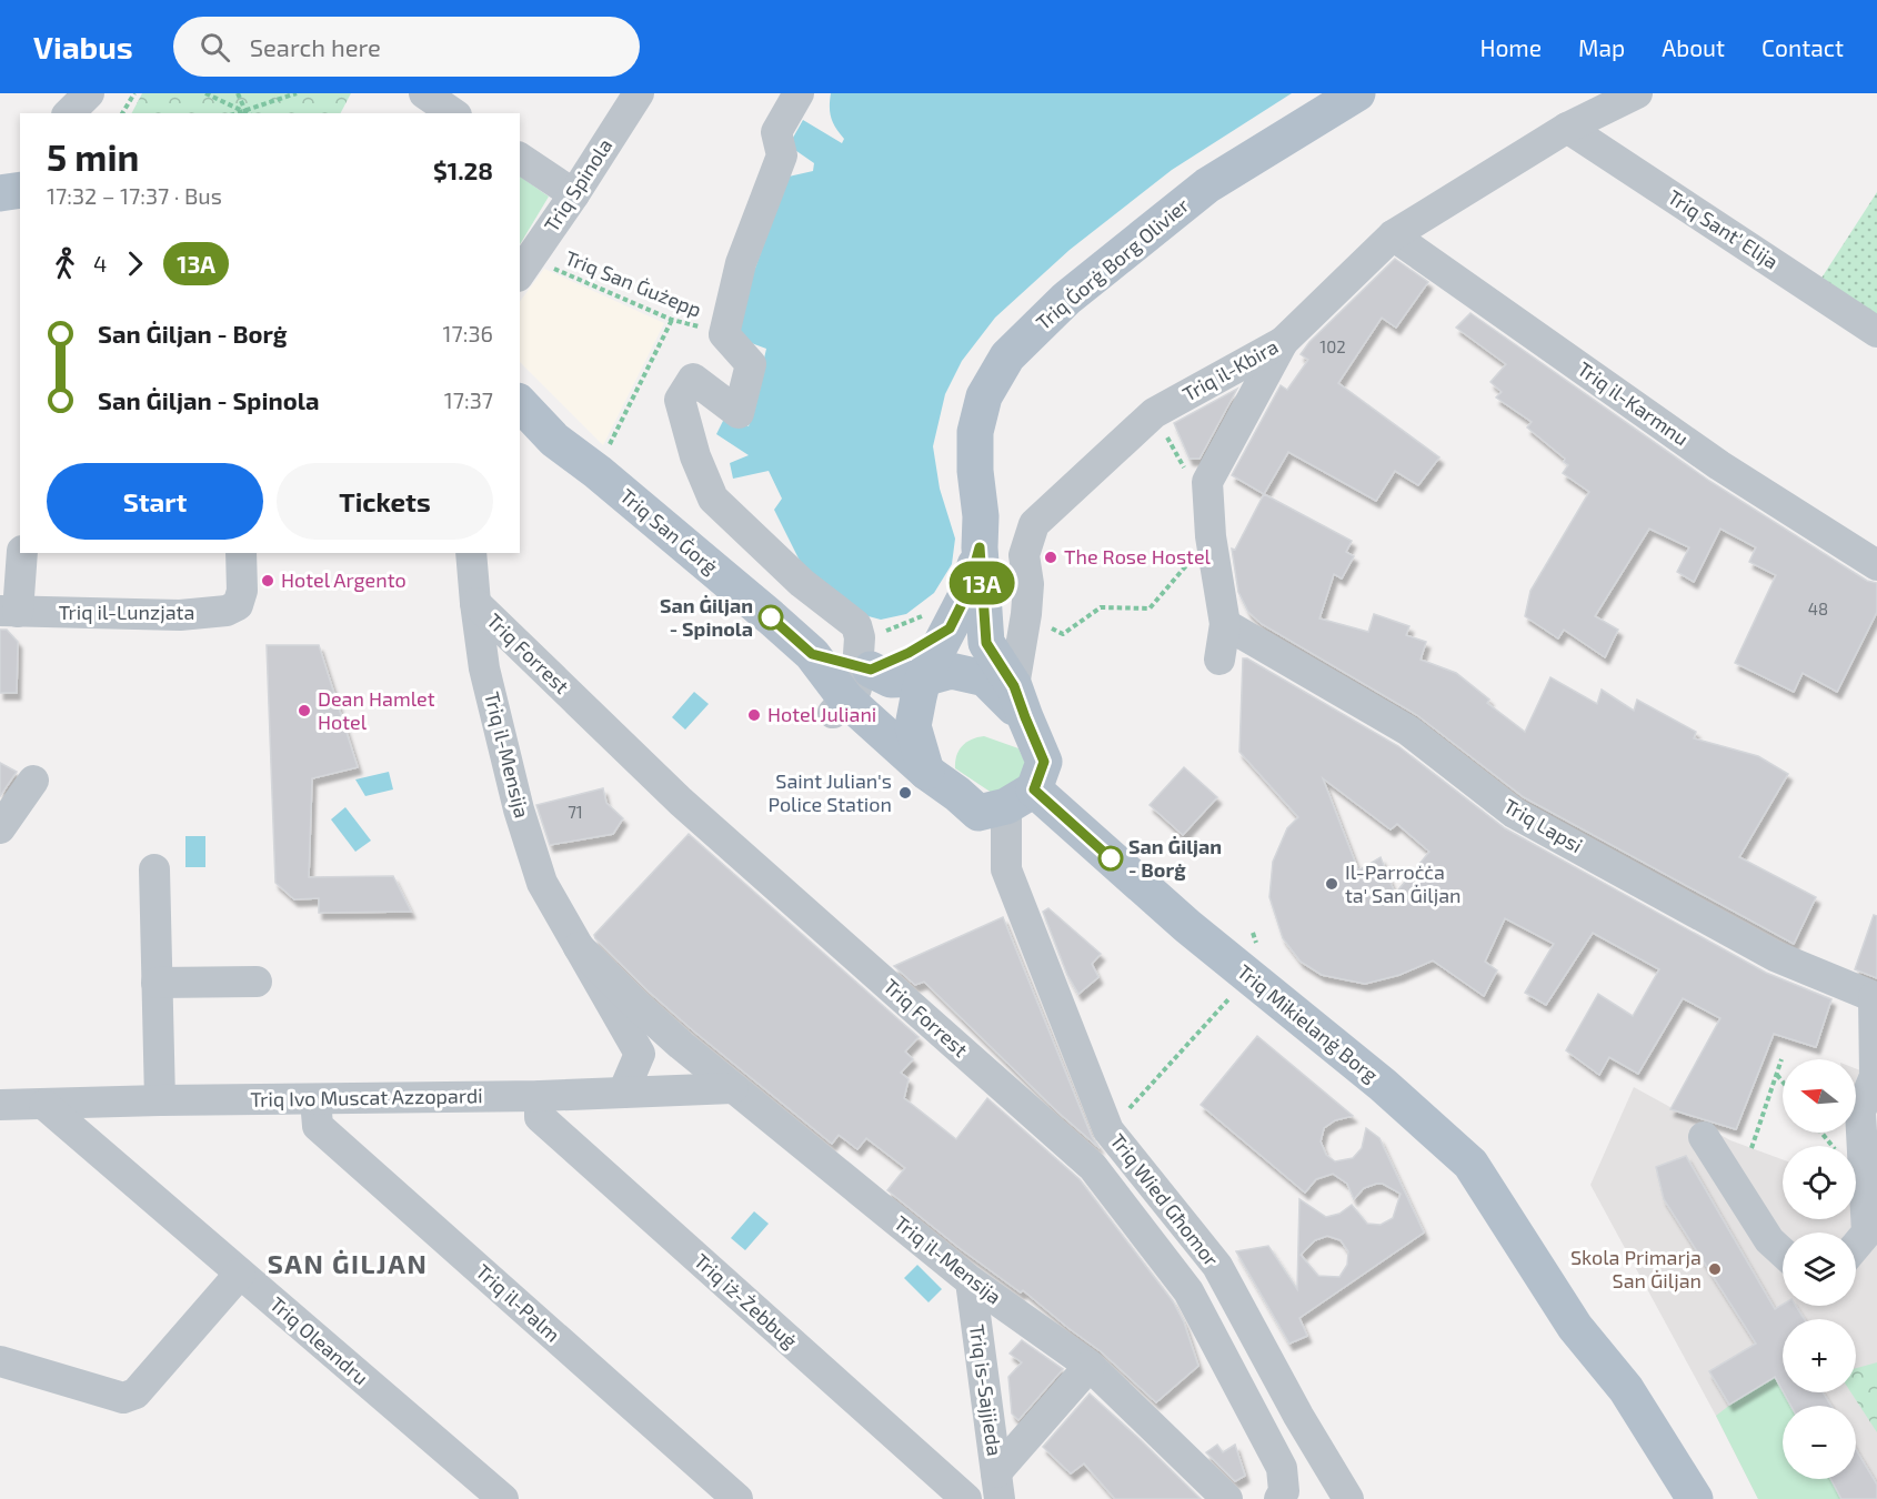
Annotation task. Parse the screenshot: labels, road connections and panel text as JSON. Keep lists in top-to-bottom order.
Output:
{
  "streets": {
    "main road": ["Triq Ġorġ Borg Olivier", "Triq San Ġorġ", "Triq Mikielanġ Borg"],
    "street": [
      "Triq Spinola",
      "Triq Sant' Elija",
      "Triq il-Kbira",
      "Triq il-Karmnu",
      "Triq il-Lunzjata",
      "Triq Forrest",
      "Triq il-Mensija",
      "Triq Lapsi",
      "Triq Ivo Muscat Azzopardi",
      "Triq Wied Għomor",
      "Triq iż-Żebbuġ",
      "Triq il-Palm",
      "Triq Oleandru",
      "Triq is-Sajjieda"
    ],
    "path": ["Triq San Ġużepp"]
  },
  "crossings": [
    ["Triq Spinola", "Triq San Ġużepp"],
    ["Triq Sant' Elija", "Triq il-Kbira"],
    ["Triq il-Kbira", "Triq il-Karmnu"],
    ["Triq il-Kbira", "Triq Mikielanġ Borg"],
    ["Triq il-Kbira", "Triq Wied Għomor"],
    ["Triq Forrest", "Triq il-Mensija"],
    ["Triq il-Mensija", "Triq Ivo Muscat Azzopardi"],
    ["Triq il-Mensija", "Triq is-Sajjieda"],
    ["Triq Mikielanġ Borg", "Triq Wied Għomor"],
    ["Triq Ivo Muscat Azzopardi", "Triq iż-Żebbuġ"],
    ["Triq Ivo Muscat Azzopardi", "Triq il-Palm"],
    ["Triq Ivo Muscat Azzopardi", "Triq Oleandru"]
  ],
  "districts": ["SAN ĠILJAN"],
  "places": [
    "The Rose Hostel",
    "Hotel Argento",
    "San Ġiljan - Spinola",
    "Dean Hamlet Hotel",
    "Hotel Juliani",
    "Saint Julian's Police Station",
    "San Ġiljan - Borġ",
    "Il-Parroċċa ta' San Ġiljan",
    "Skola Primarja San Ġiljan"
  ],
  "lines": ["bus line 13A"],
  "house_numbers": ["102", "48", "71"],
  "north": "left",
  "page": {
    "header": "Viabus",
    "search": "Search here",
    "nav": [
      "Home",
      "Map",
      "About",
      "Contact"
    ],
    "on_map": "13A",
    "heading": ["5 min", "17:32 – 17:37 · Bus", "$1.28"],
    "legs": ["4", "13A"],
    "list": [
      {
        "name": "San Ġiljan - Borġ",
        "value": "17:36"
      },
      {
        "name": "San Ġiljan - Spinola",
        "value": "17:37"
      }
    ],
    "buttons": ["Start", "Tickets"],
    "map_buttons": ["+", "−"]
  }
}
